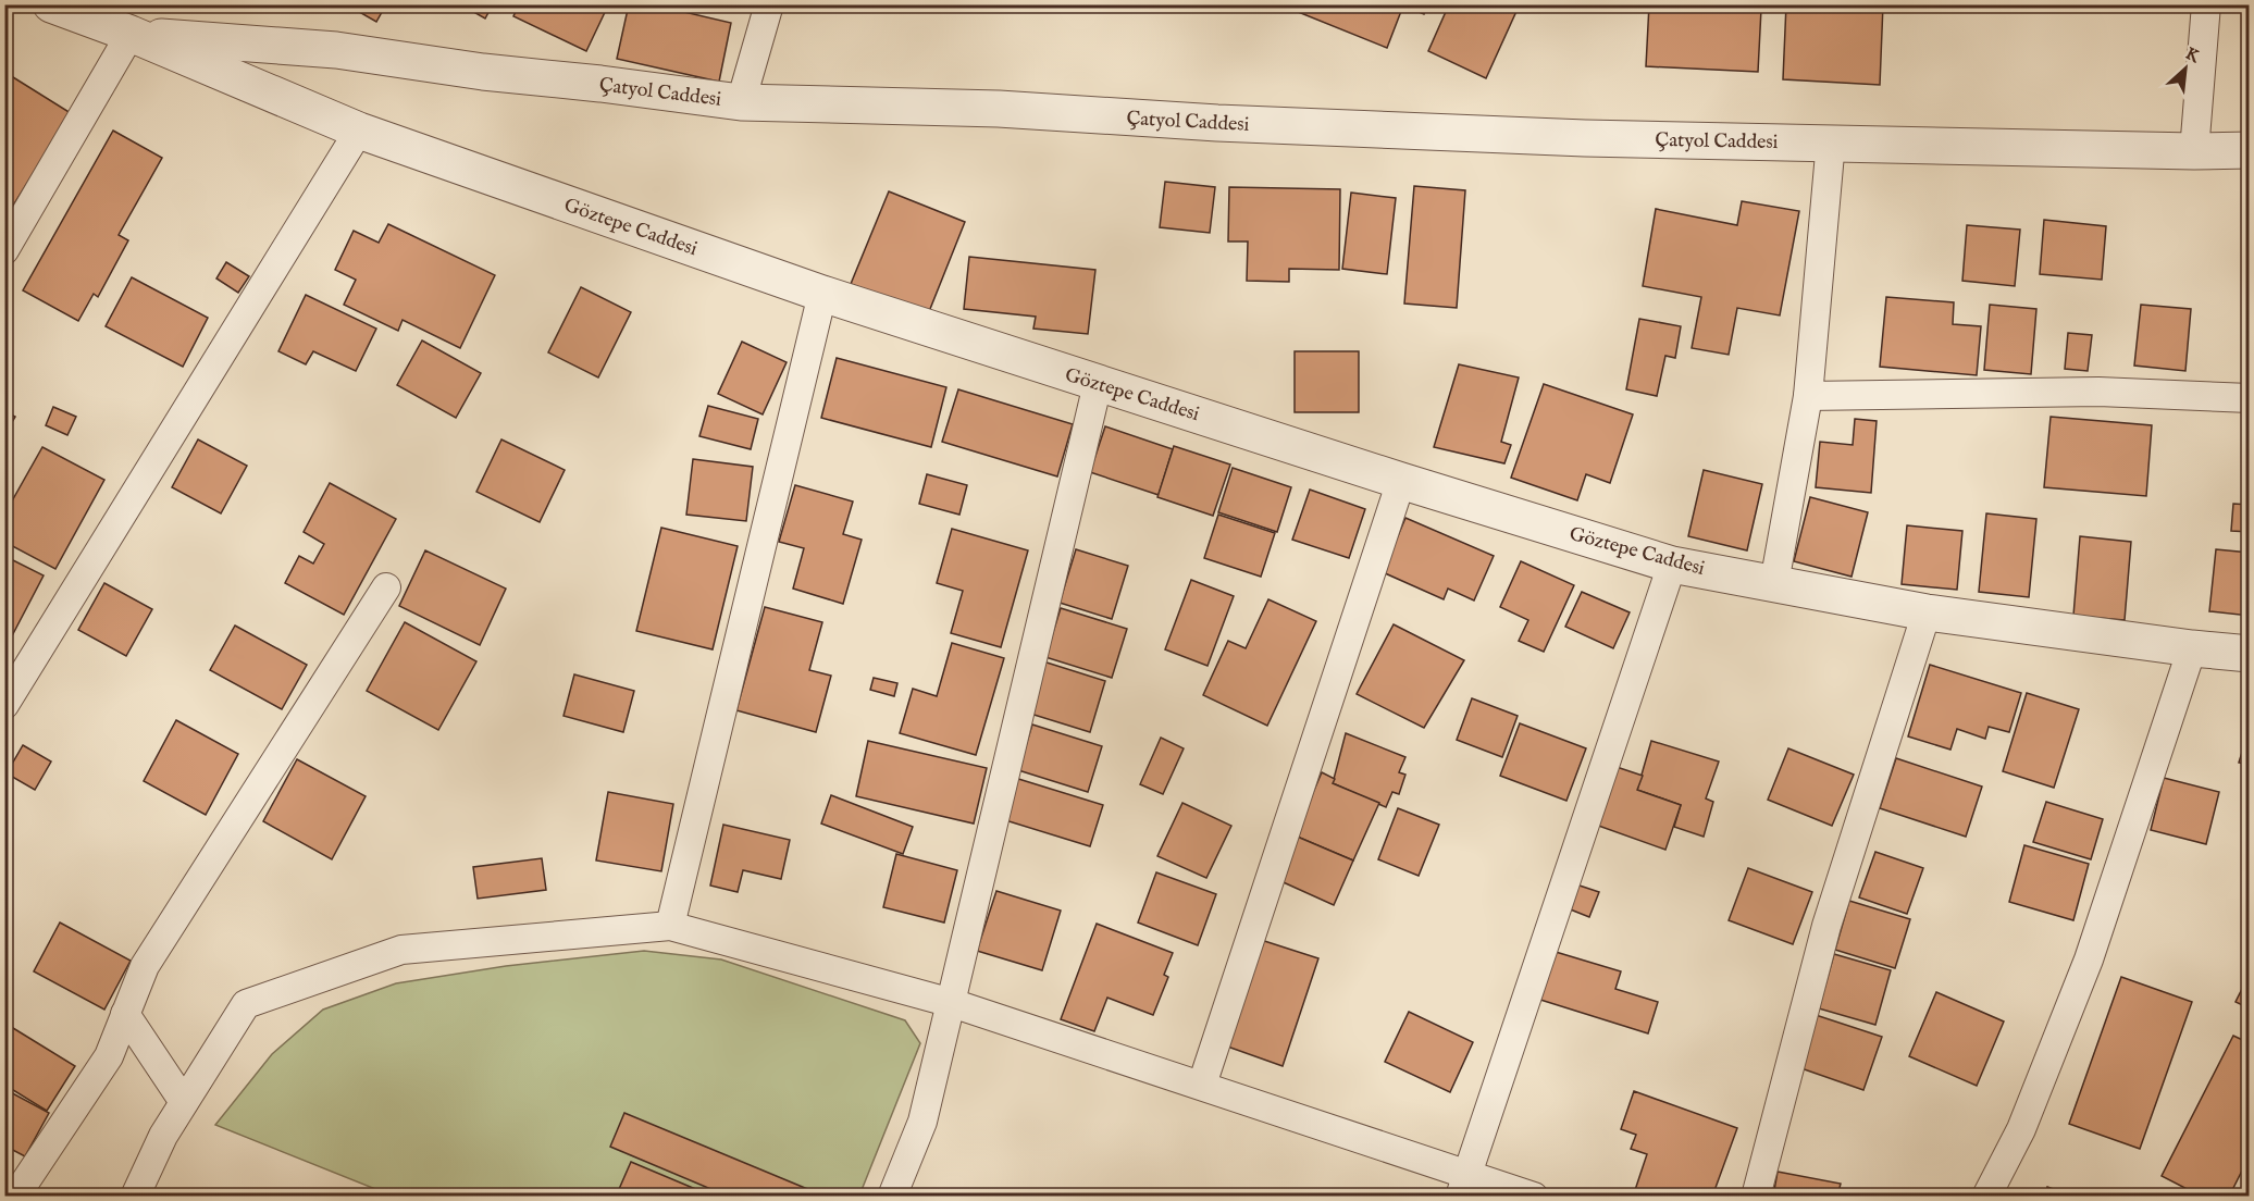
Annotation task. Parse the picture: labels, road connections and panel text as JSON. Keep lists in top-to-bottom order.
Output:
{
  "streets": {
    "street": ["Çatyol Caddesi", "Göztepe Caddesi"]
  },
  "crossings": [
    ["Çatyol Caddesi", "Göztepe Caddesi"]
  ],
  "north": "top right"
}
